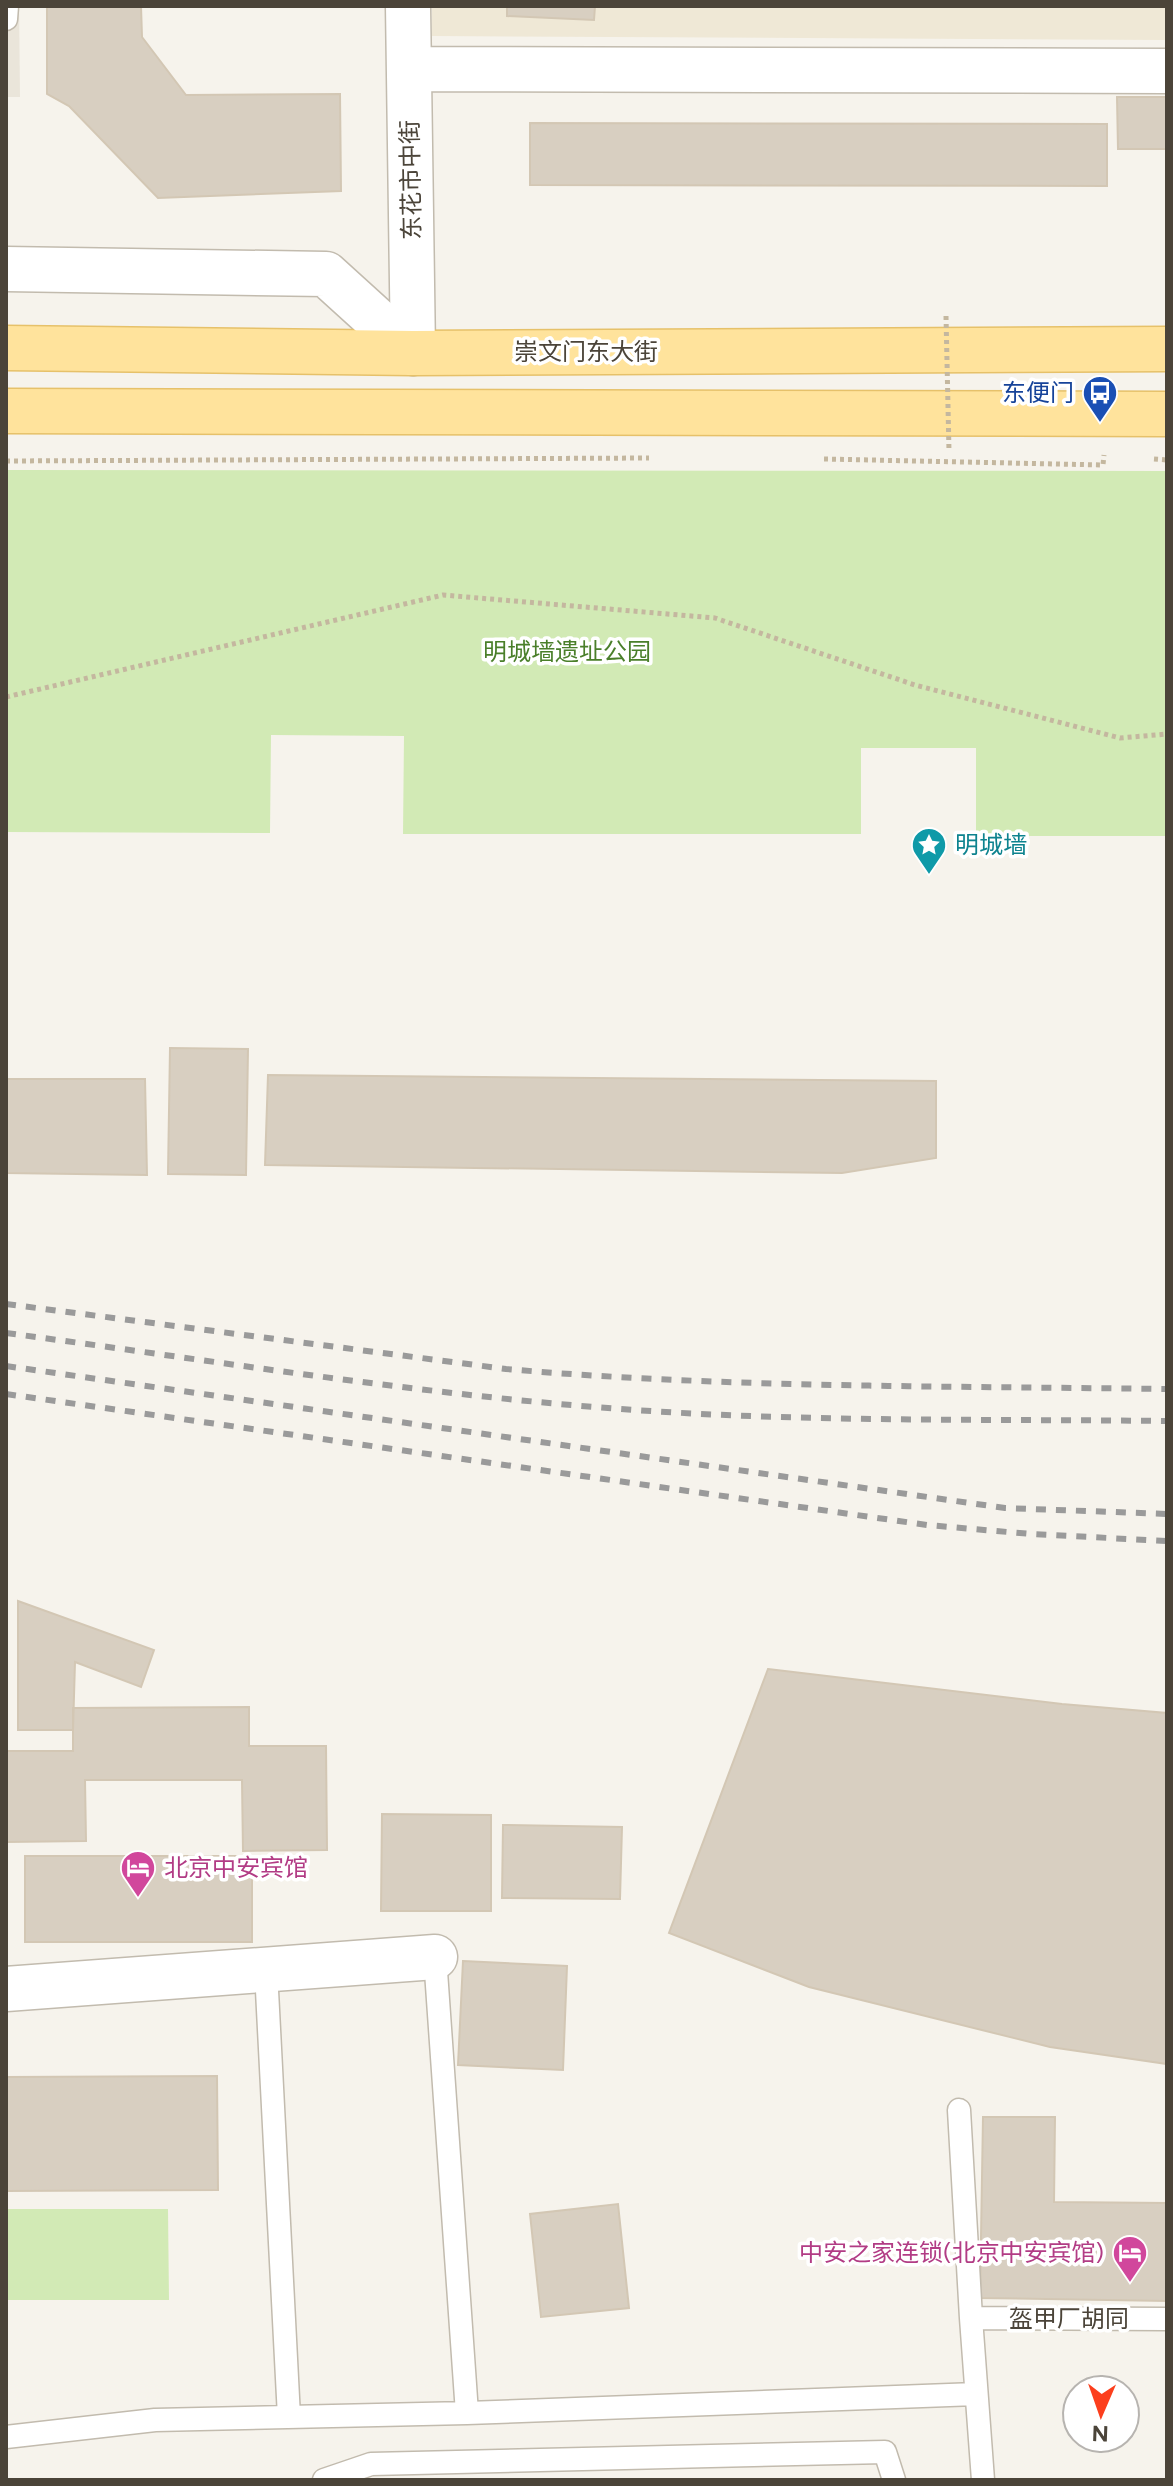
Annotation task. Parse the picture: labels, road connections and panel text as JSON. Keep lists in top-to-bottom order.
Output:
{
  "streets": {
    "main road": ["崇文门东大街"],
    "street": ["东花市中街"],
    "lane": ["盔甲厂胡同"]
  },
  "crossings": [
    ["东花市中街", "崇文门东大街"]
  ],
  "parks": ["明城墙遗址公园"],
  "places": {
    "bus stop": ["东便门"],
    "place": ["明城墙"],
    "hotel": ["北京中安宾馆", "中安之家连锁(北京中安宾馆)"]
  },
  "north": "bottom"
}
